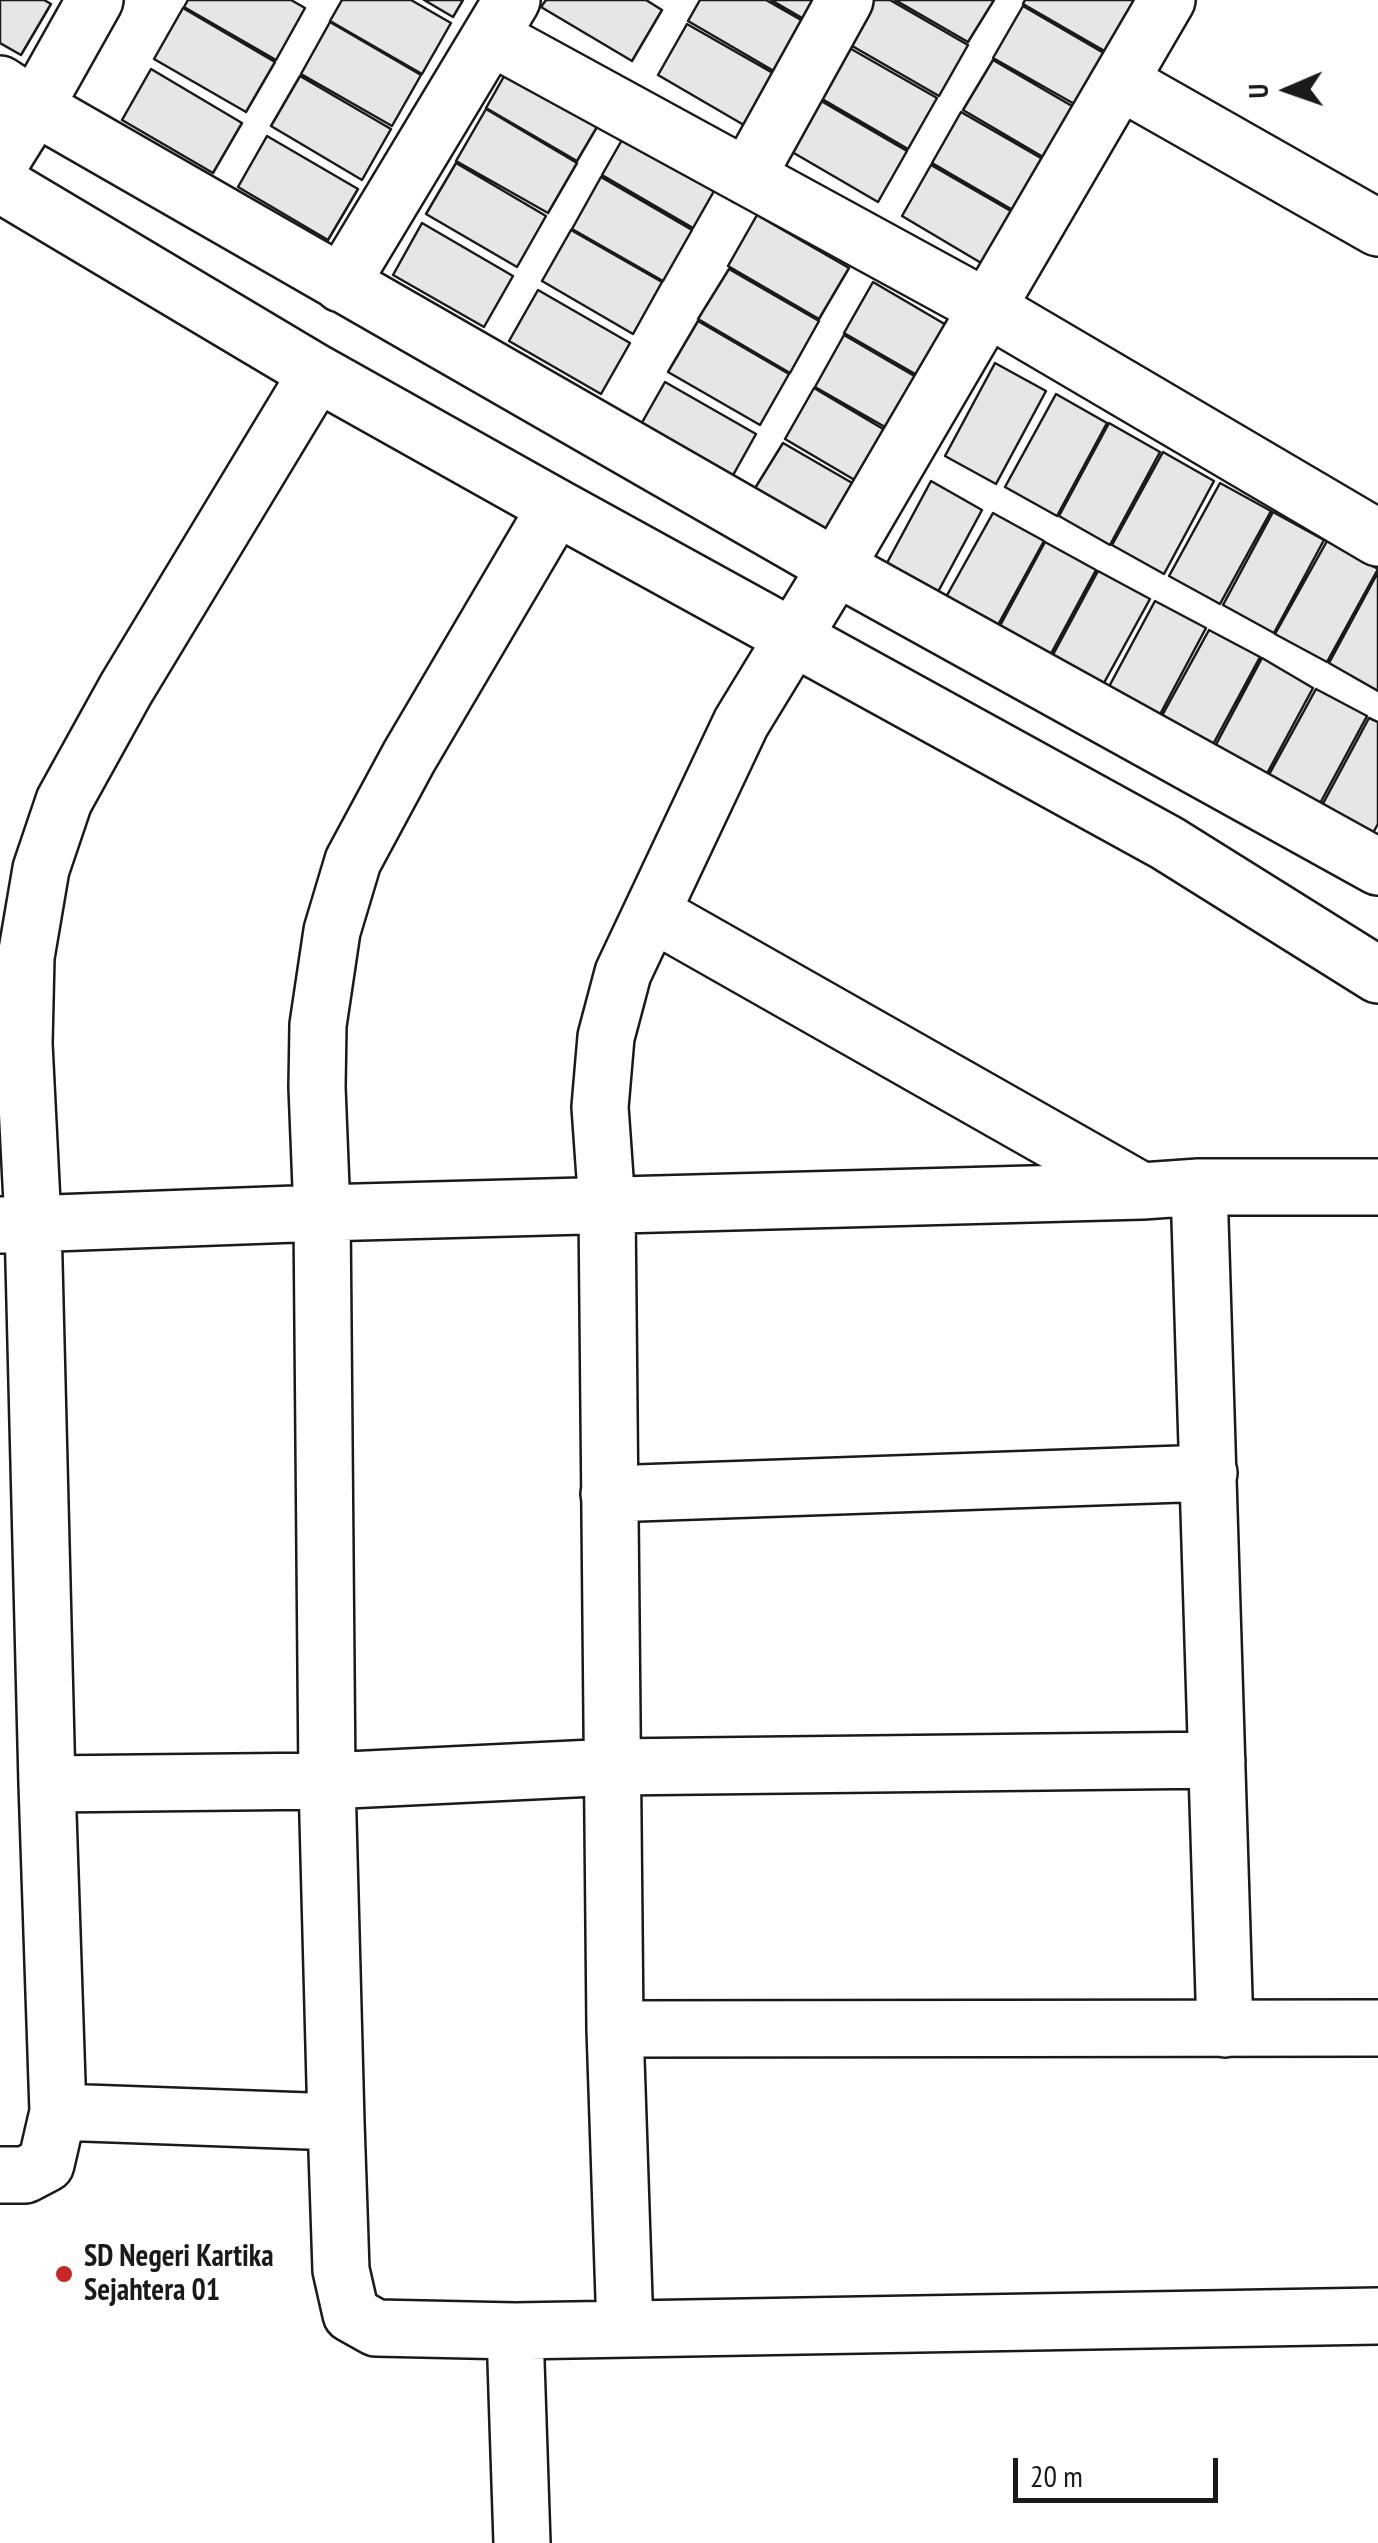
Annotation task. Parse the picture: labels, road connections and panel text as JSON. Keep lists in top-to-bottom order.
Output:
{
  "places": ["SD Negeri Kartika Sejahtera 01"],
  "scale_bar": "20 m",
  "north": "left"
}
